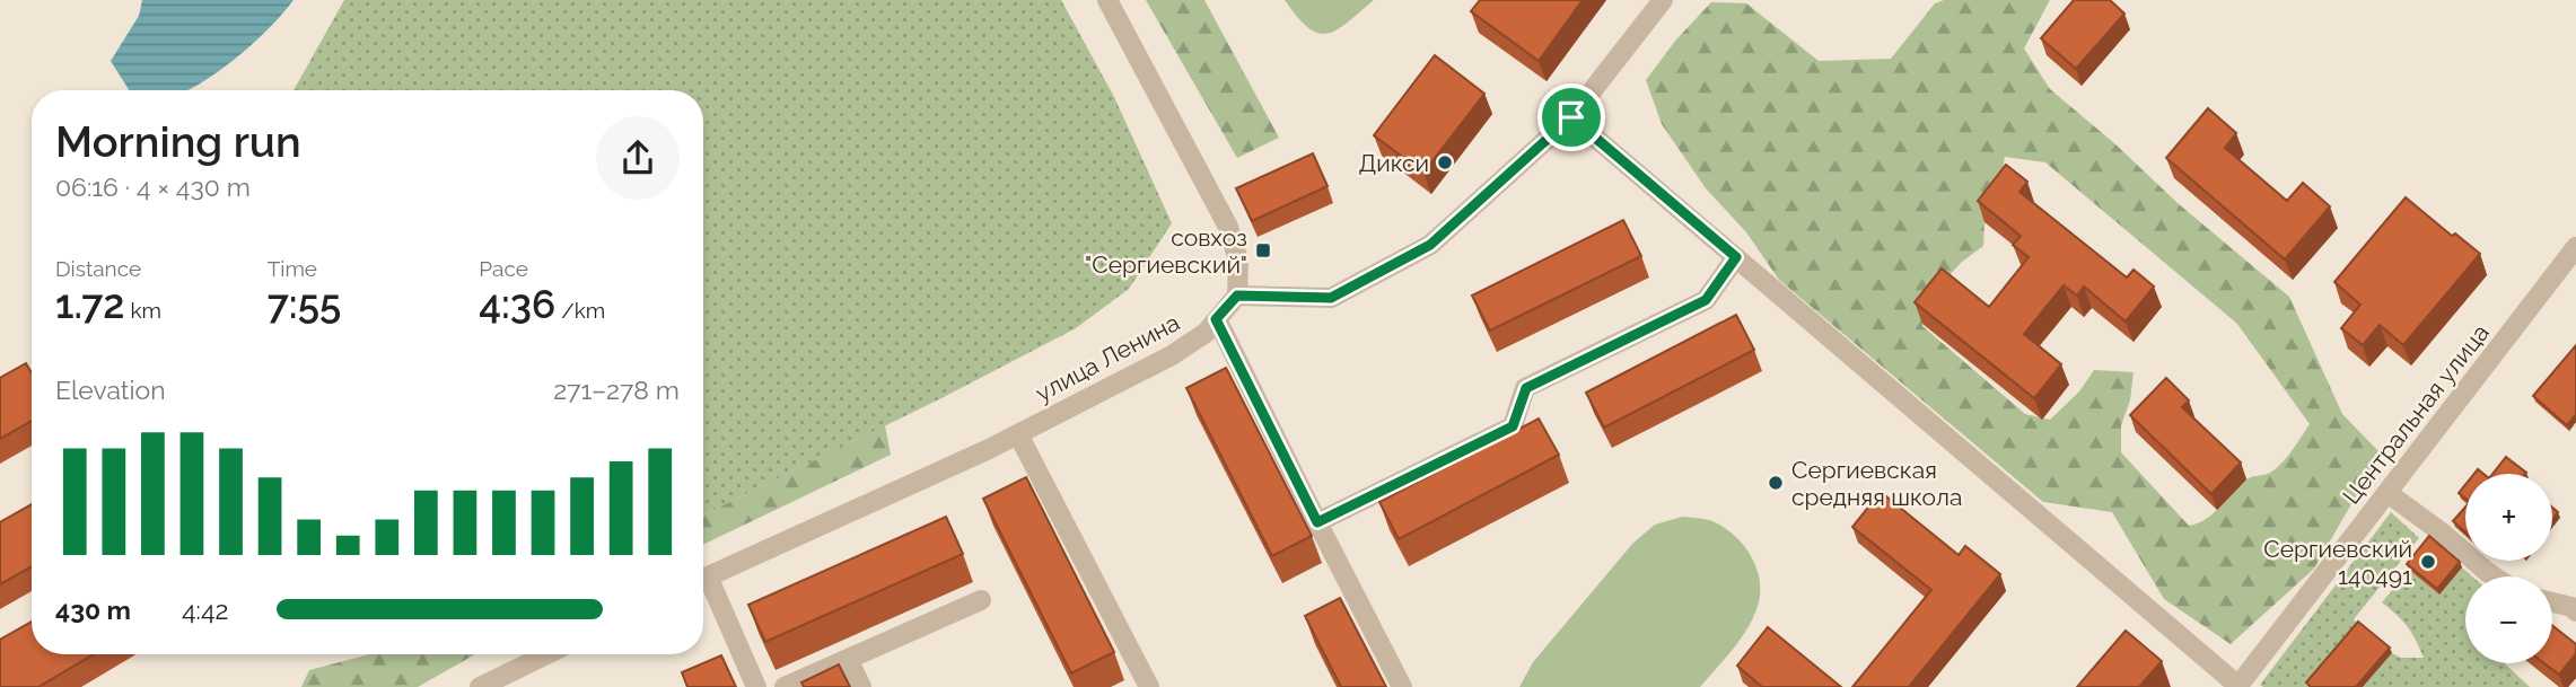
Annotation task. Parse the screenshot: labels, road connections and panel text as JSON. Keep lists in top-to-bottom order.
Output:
{
  "streets": {
    "street": ["улица Ленина", "Центральная улица"]
  },
  "places": {
    "other": ["Дикси", "Сергиевская средняя школа", "Сергиевский 140491"],
    "transit": ["совхоз \"Сергиевский\""]
  },
  "page": {
    "heading": ["Morning run", "06:16 · 4 × 430 m"],
    "stats": [
      ["Distance", "1.72 km"],
      ["Time", "7:55"],
      ["Pace", "4:36 /km"]
    ],
    "chart": ["Elevation", "271–278 m"],
    "map_buttons": ["+", "−"],
    "list": [
      {
        "name": "430 m",
        "note": "4:42"
      }
    ]
  }
}
